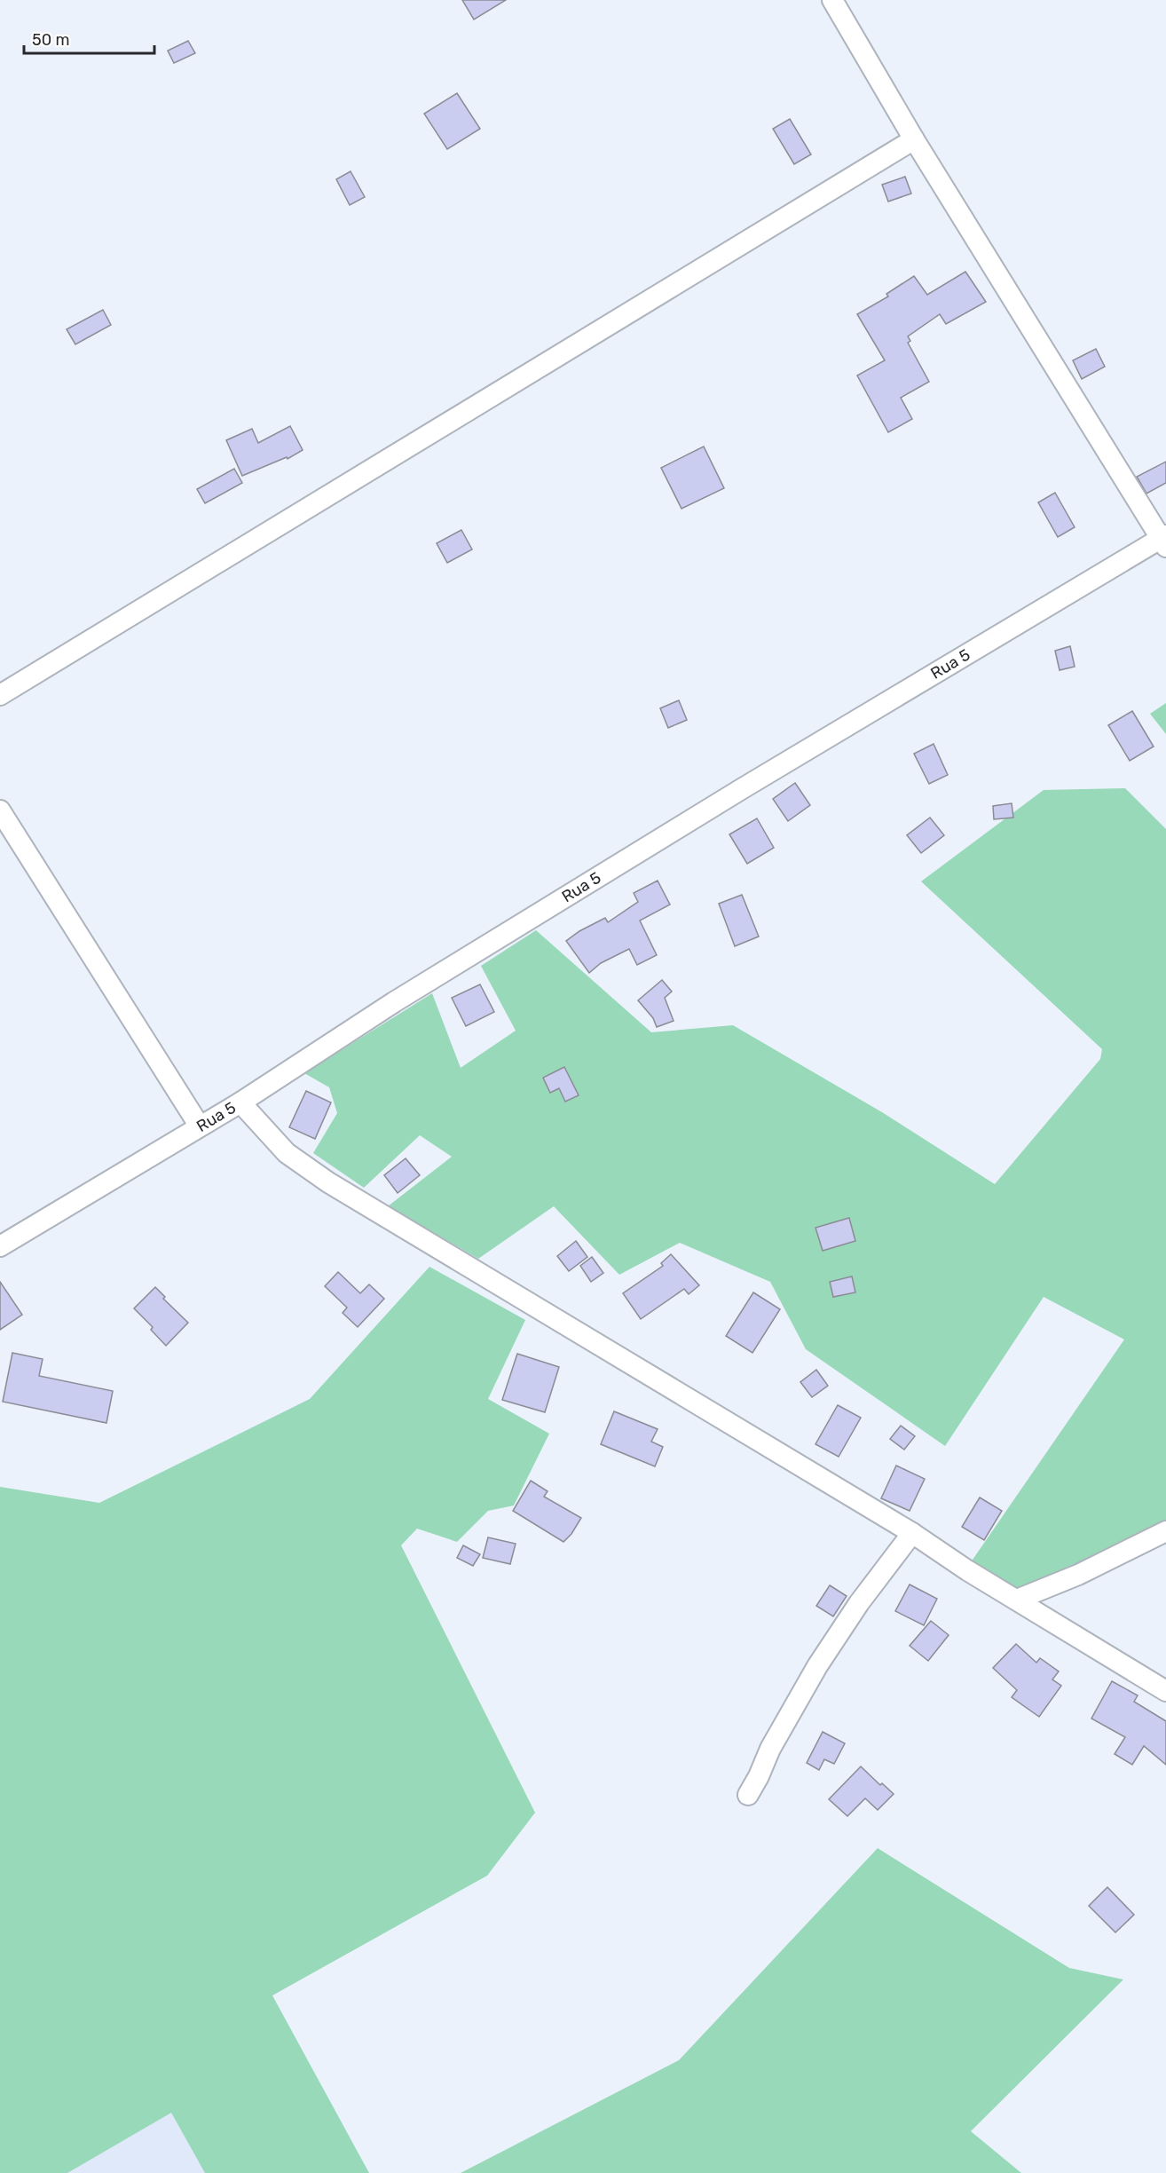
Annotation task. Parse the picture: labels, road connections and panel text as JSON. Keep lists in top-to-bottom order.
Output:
{
  "streets": {
    "street": ["Rua 5"]
  },
  "scale_bar": "50 m"
}
